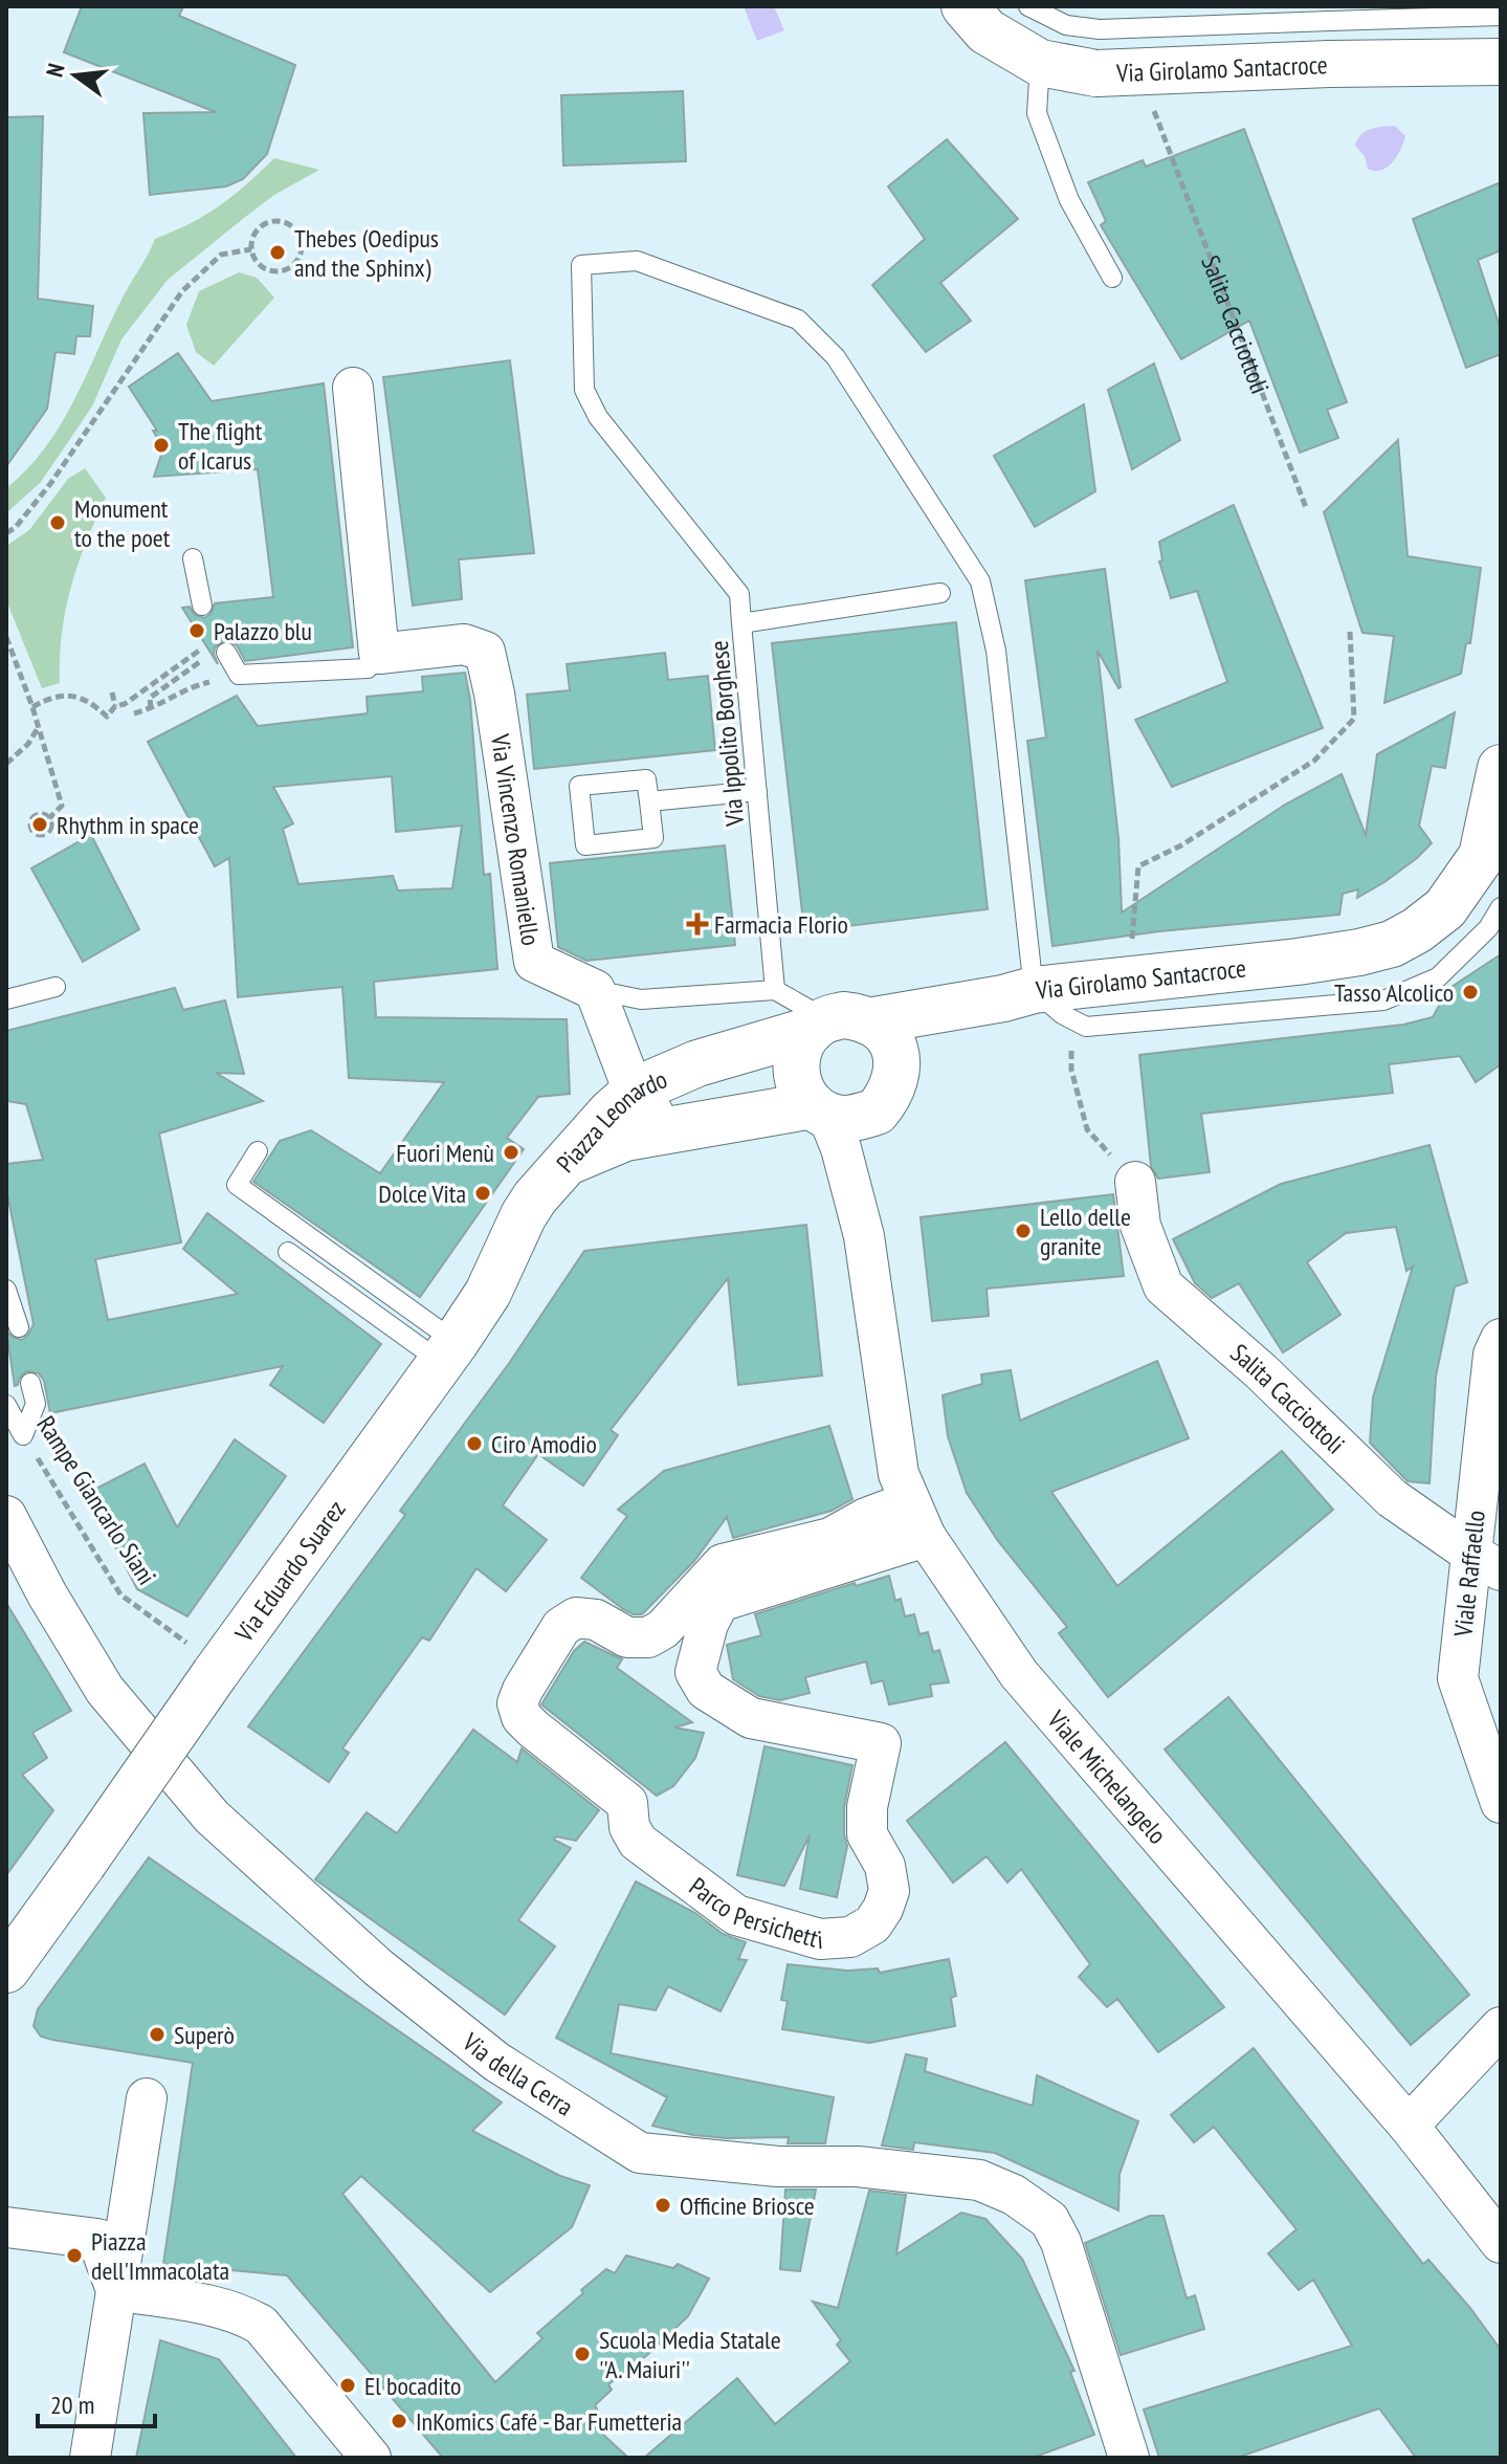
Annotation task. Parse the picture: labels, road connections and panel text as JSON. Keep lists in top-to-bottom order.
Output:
{
  "streets": {
    "street": [
      "Via Girolamo Santacroce",
      "Salita Cacciottoli",
      "Via Vincenzo Romaniello",
      "Piazza Leonardo",
      "Via Eduardo Suarez",
      "Viale Raffaello",
      "Viale Michelangelo",
      "Parco Persichetti",
      "Via della Cerra"
    ],
    "lane": ["Via Ippolito Borghese", "Rampe Giancarlo Siani"]
  },
  "crossings": [
    ["Via Girolamo Santacroce", "Piazza Leonardo"],
    ["Salita Cacciottoli", "Viale Raffaello"],
    ["Piazza Leonardo", "Via Eduardo Suarez"],
    ["Rampe Giancarlo Siani", "Via Eduardo Suarez"],
    ["Viale Michelangelo", "Parco Persichetti"]
  ],
  "places": {
    "other": [
      "Thebes (Oedipus and the Sphinx)",
      "The flight of Icarus",
      "Monument to the poet",
      "Palazzo blu",
      "Rhythm in space",
      "Tasso Alcolico",
      "Fuori Menù",
      "Dolce Vita",
      "Lello delle granite",
      "Ciro Amodio",
      "Superò",
      "Officine Briosce",
      "Piazza dell'Immacolata",
      "Scuola Media Statale ''A. Maiuri''",
      "El bocadito",
      "InKomics Café - Bar Fumetteria"
    ],
    "health": ["Farmacia Florio"]
  },
  "scale_bar": "20 m",
  "north": "left"
}
